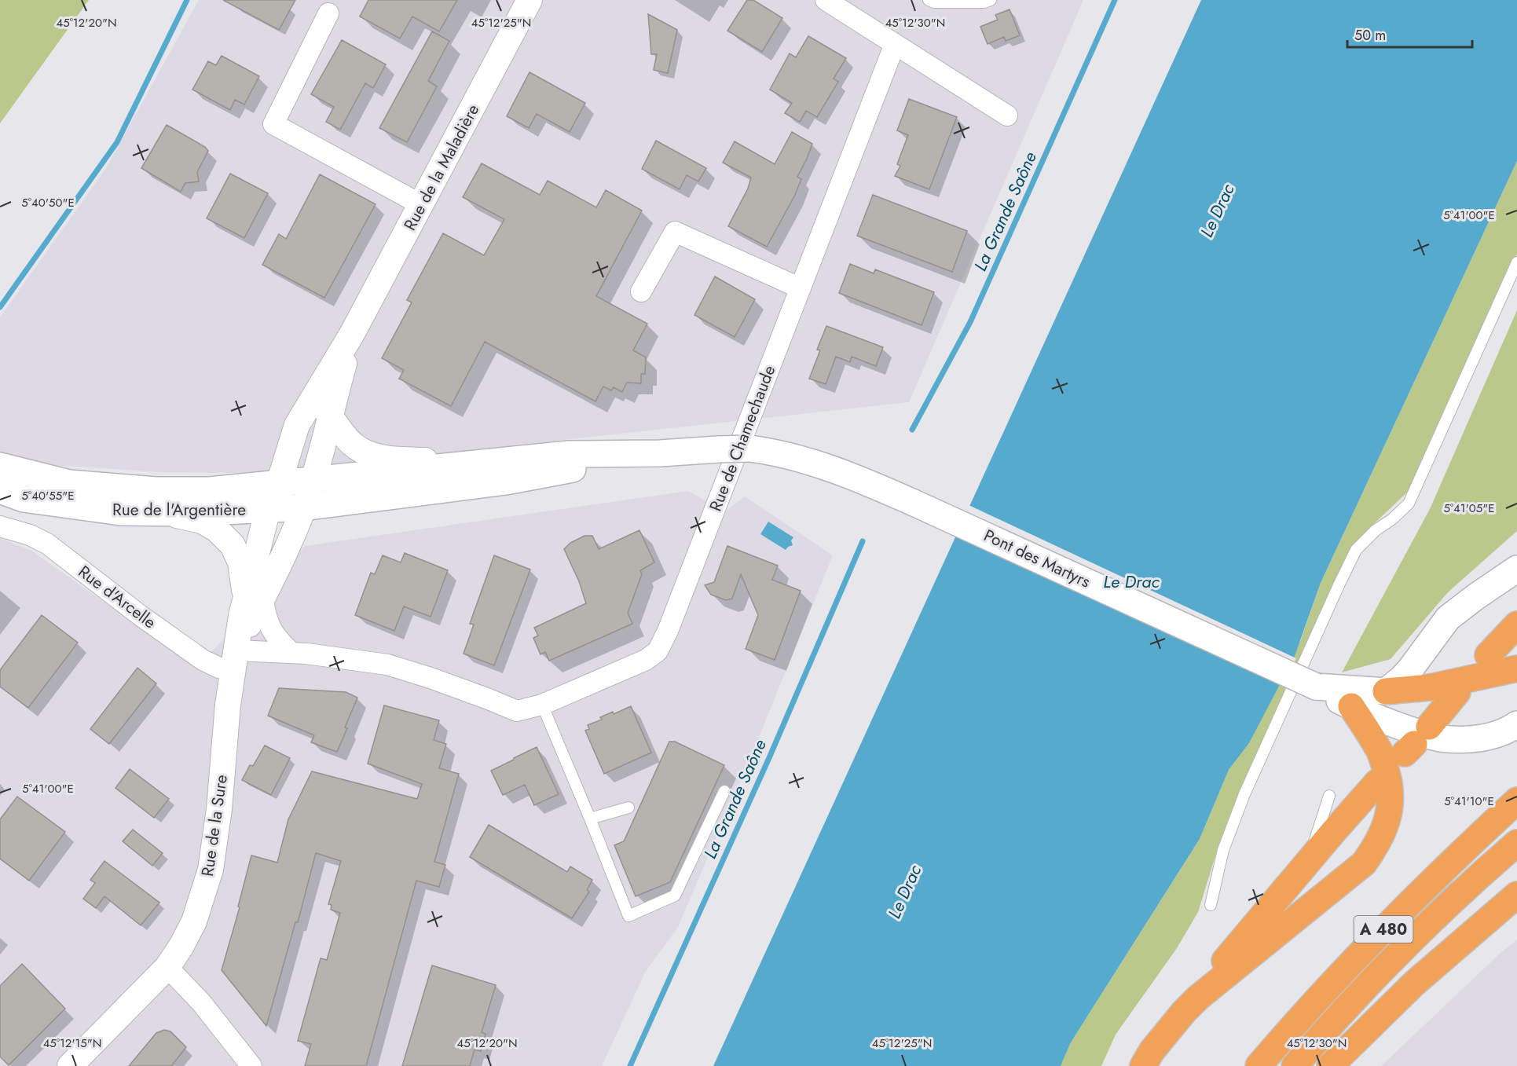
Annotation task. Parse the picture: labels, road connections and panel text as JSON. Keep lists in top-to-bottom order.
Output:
{
  "streets": {
    "highway": ["A 480"],
    "main road": ["Rue de l'Argentière", "Pont des Martyrs"],
    "street": [
      "Rue de la Maladière",
      "Rue de Chamechaude",
      "Rue d'Arcelle",
      "Rue de la Sure"
    ]
  },
  "crossings": [
    ["Rue de la Maladière", "Rue de l'Argentière"],
    ["Rue de la Maladière", "Rue de la Sure"],
    ["Rue de Chamechaude", "Rue d'Arcelle"],
    ["Rue de Chamechaude", "Rue de la Sure"],
    ["Rue de l'Argentière", "Pont des Martyrs"],
    ["Rue de l'Argentière", "Rue de la Sure"],
    ["Rue d'Arcelle", "Rue de la Sure"]
  ],
  "water": ["Le Drac", "La Grande Saône"],
  "scale_bar": "50 m",
  "coordinates": [
    "45°12'20\"N",
    "45°12'25\"N",
    "45°12'30\"N",
    "5°40'50\"E",
    "5°41'00\"E",
    "5°40'55\"E",
    "5°41'05\"E",
    "5°41'10\"E",
    "45°12'15\"N"
  ]
}
